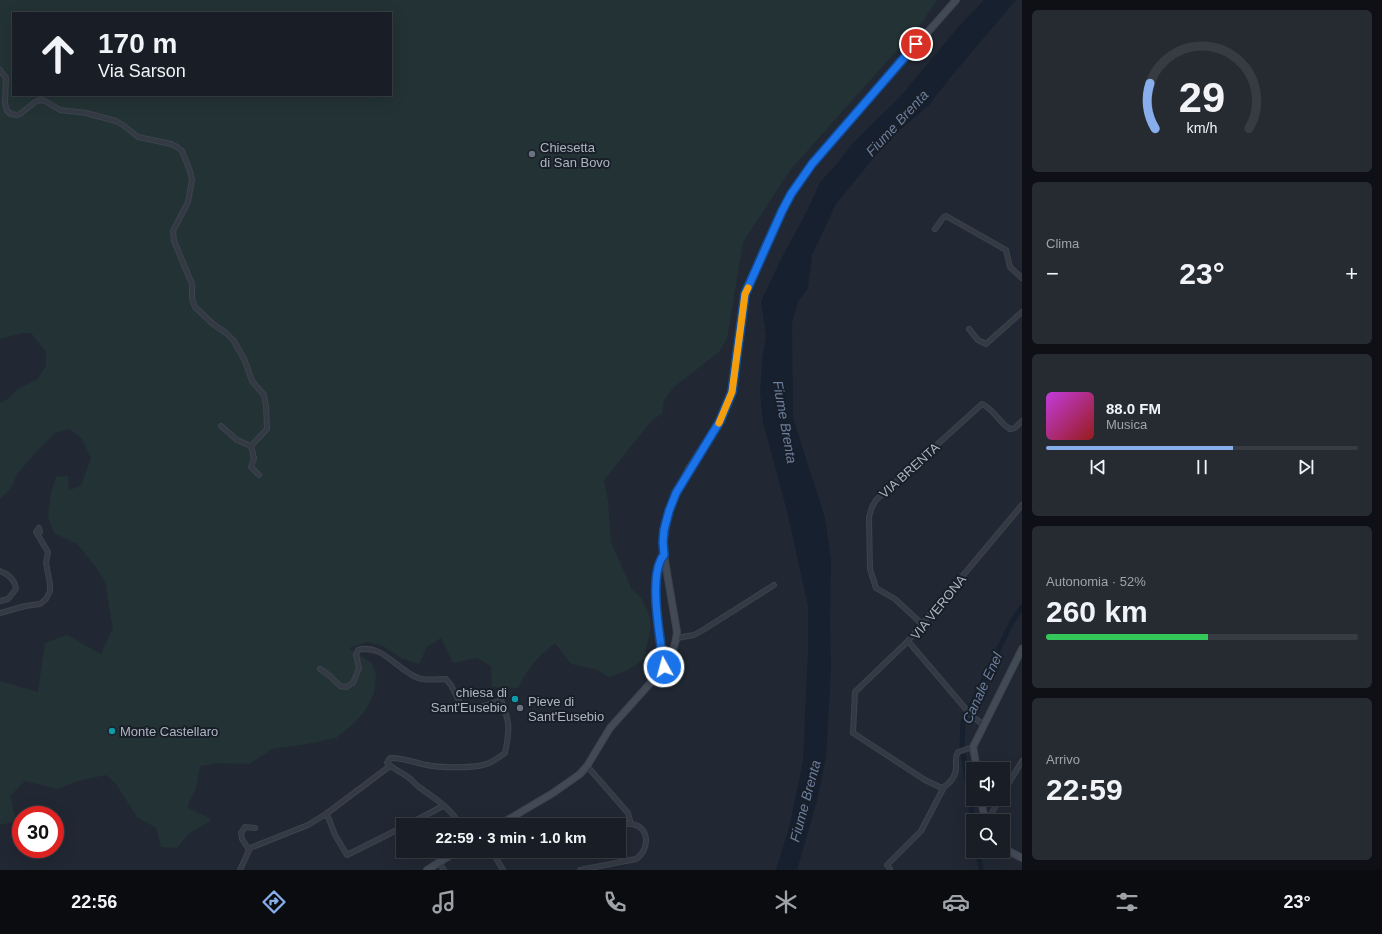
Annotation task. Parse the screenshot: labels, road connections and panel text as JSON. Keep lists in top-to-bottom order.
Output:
{
  "streets": {
    "street": ["VIA BRENTA", "VIA VERONA"]
  },
  "crossings": [
    ["VIA BRENTA", "VIA VERONA"]
  ],
  "water": ["Fiume Brenta", "Canale Enel"],
  "places": [
    "Chiesetta di San Bovo",
    "chiesa di Sant'Eusebio",
    "Pieve di Sant'Eusebio",
    "Monte Castellaro"
  ],
  "page": {
    "turn": ["170 m", "Via Sarson"],
    "tile": [
      "Clima",
      ["Autonomia · 52%", "260 km"],
      ["Arrivo", "22:59"]
    ],
    "heat": ["−", "23°", "+"],
    "song": ["88.0 FM", "Musica"],
    "limit": "30",
    "trip": "22:59 · 3 min · 1.0 km",
    "tabs": ["22:56", "23°"],
    "gauge": ["29", "km/h"]
  }
}
